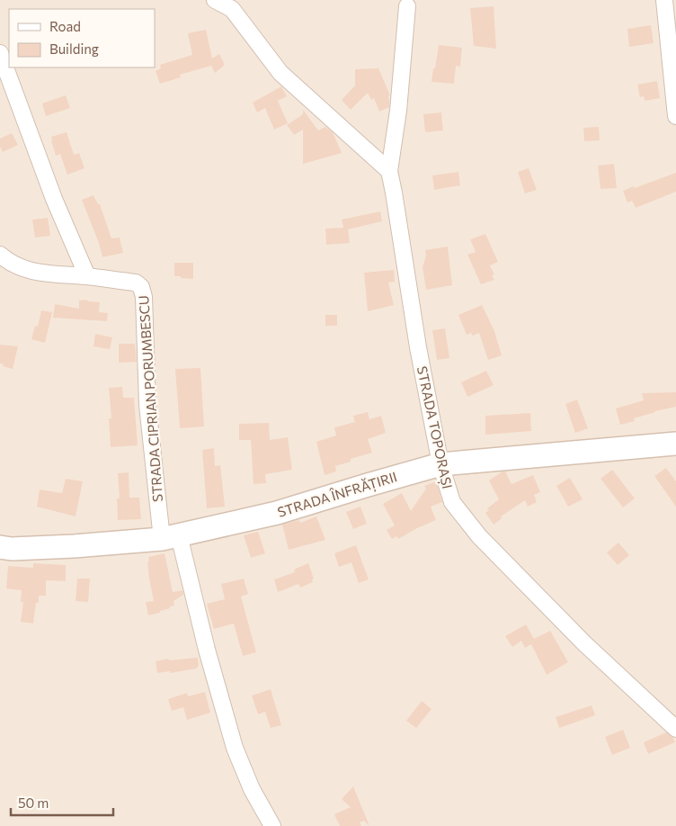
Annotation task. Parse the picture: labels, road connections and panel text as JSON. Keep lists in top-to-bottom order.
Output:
{
  "streets": {
    "main road": ["STRADA ÎNFRĂȚIRII"],
    "street": ["STRADA CIPRIAN PORUMBESCU", "STRADA TOPORAȘI"]
  },
  "crossings": [
    ["STRADA CIPRIAN PORUMBESCU", "STRADA ÎNFRĂȚIRII"],
    ["STRADA TOPORAȘI", "STRADA ÎNFRĂȚIRII"]
  ],
  "legend": ["Road", "Building"],
  "scale_bar": "50 m"
}
